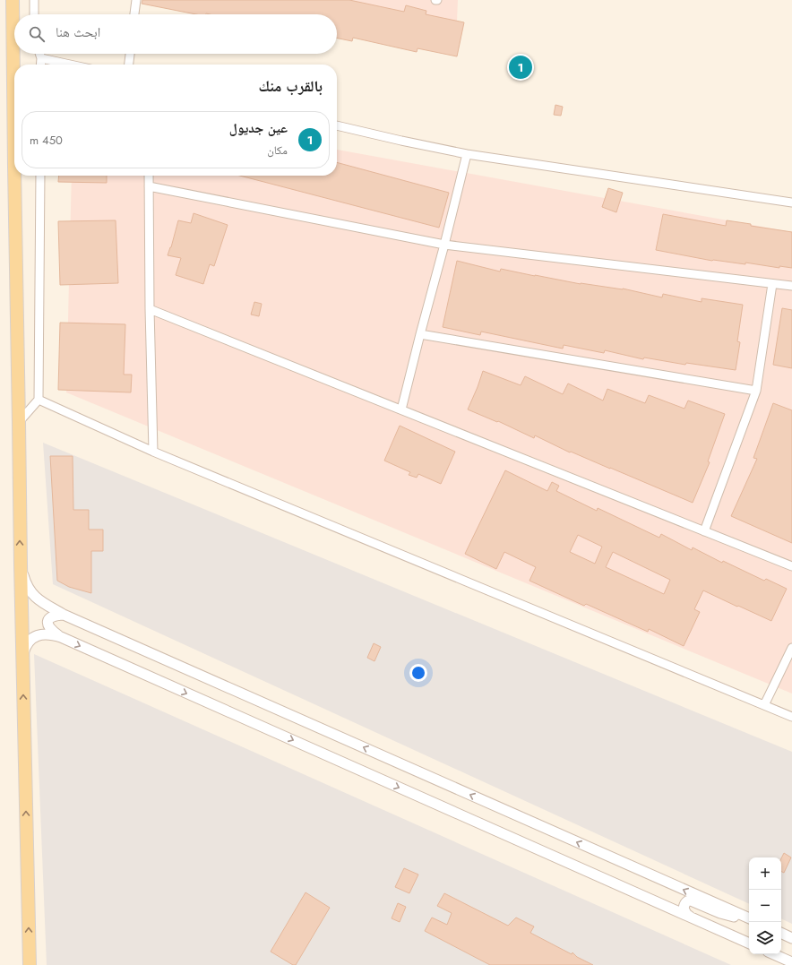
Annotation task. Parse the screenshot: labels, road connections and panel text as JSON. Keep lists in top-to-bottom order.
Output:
{
  "page": {
    "search": "ابحث هنا",
    "pins": "1",
    "heading": "بالقرب منك",
    "list": [
      {
        "mark": "1",
        "name": "عين جديول",
        "note": "مكان",
        "value": "450 m"
      }
    ],
    "map_buttons": ["+", "−"]
  }
}
